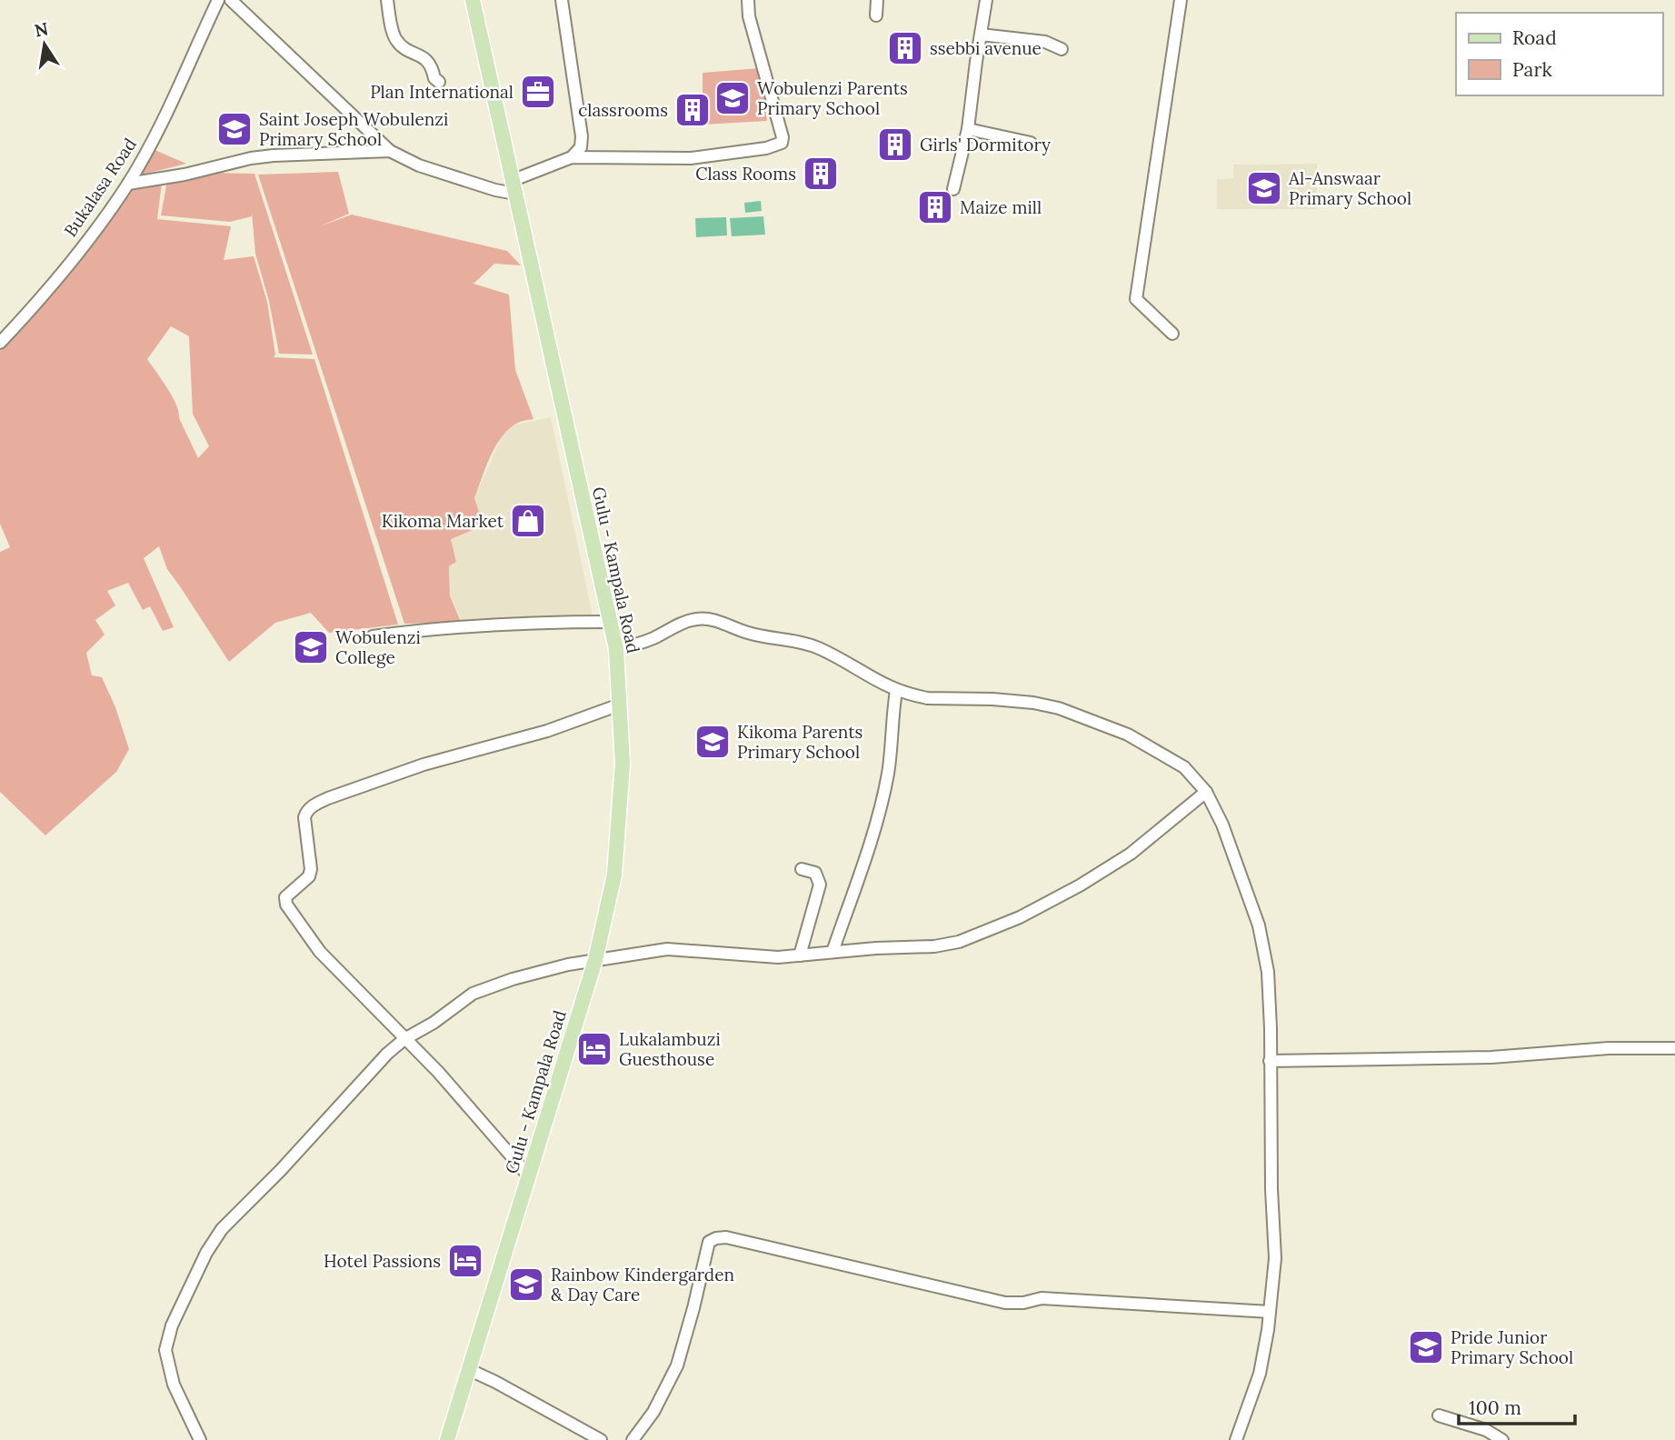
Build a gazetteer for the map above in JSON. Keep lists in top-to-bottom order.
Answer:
{
  "streets": {
    "main road": ["Gulu - Kampala Road"],
    "street": ["Bukalasa Road"]
  },
  "places": {
    "building": [
      "ssebbi avenue",
      "classrooms",
      "Girls' Dormitory",
      "Class Rooms",
      "Maize mill"
    ],
    "office": ["Plan International"],
    "school or university": [
      "Wobulenzi Parents Primary School",
      "Saint Joseph Wobulenzi Primary School",
      "Al-Answaar Primary School",
      "Wobulenzi College",
      "Kikoma Parents Primary School",
      "Rainbow Kindergarden & Day Care",
      "Pride Junior Primary School"
    ],
    "shop": ["Kikoma Market"],
    "hotel": ["Lukalambuzi Guesthouse", "Hotel Passions"]
  },
  "legend": ["Road", "Park"],
  "scale_bar": "100 m",
  "north": "top"
}
